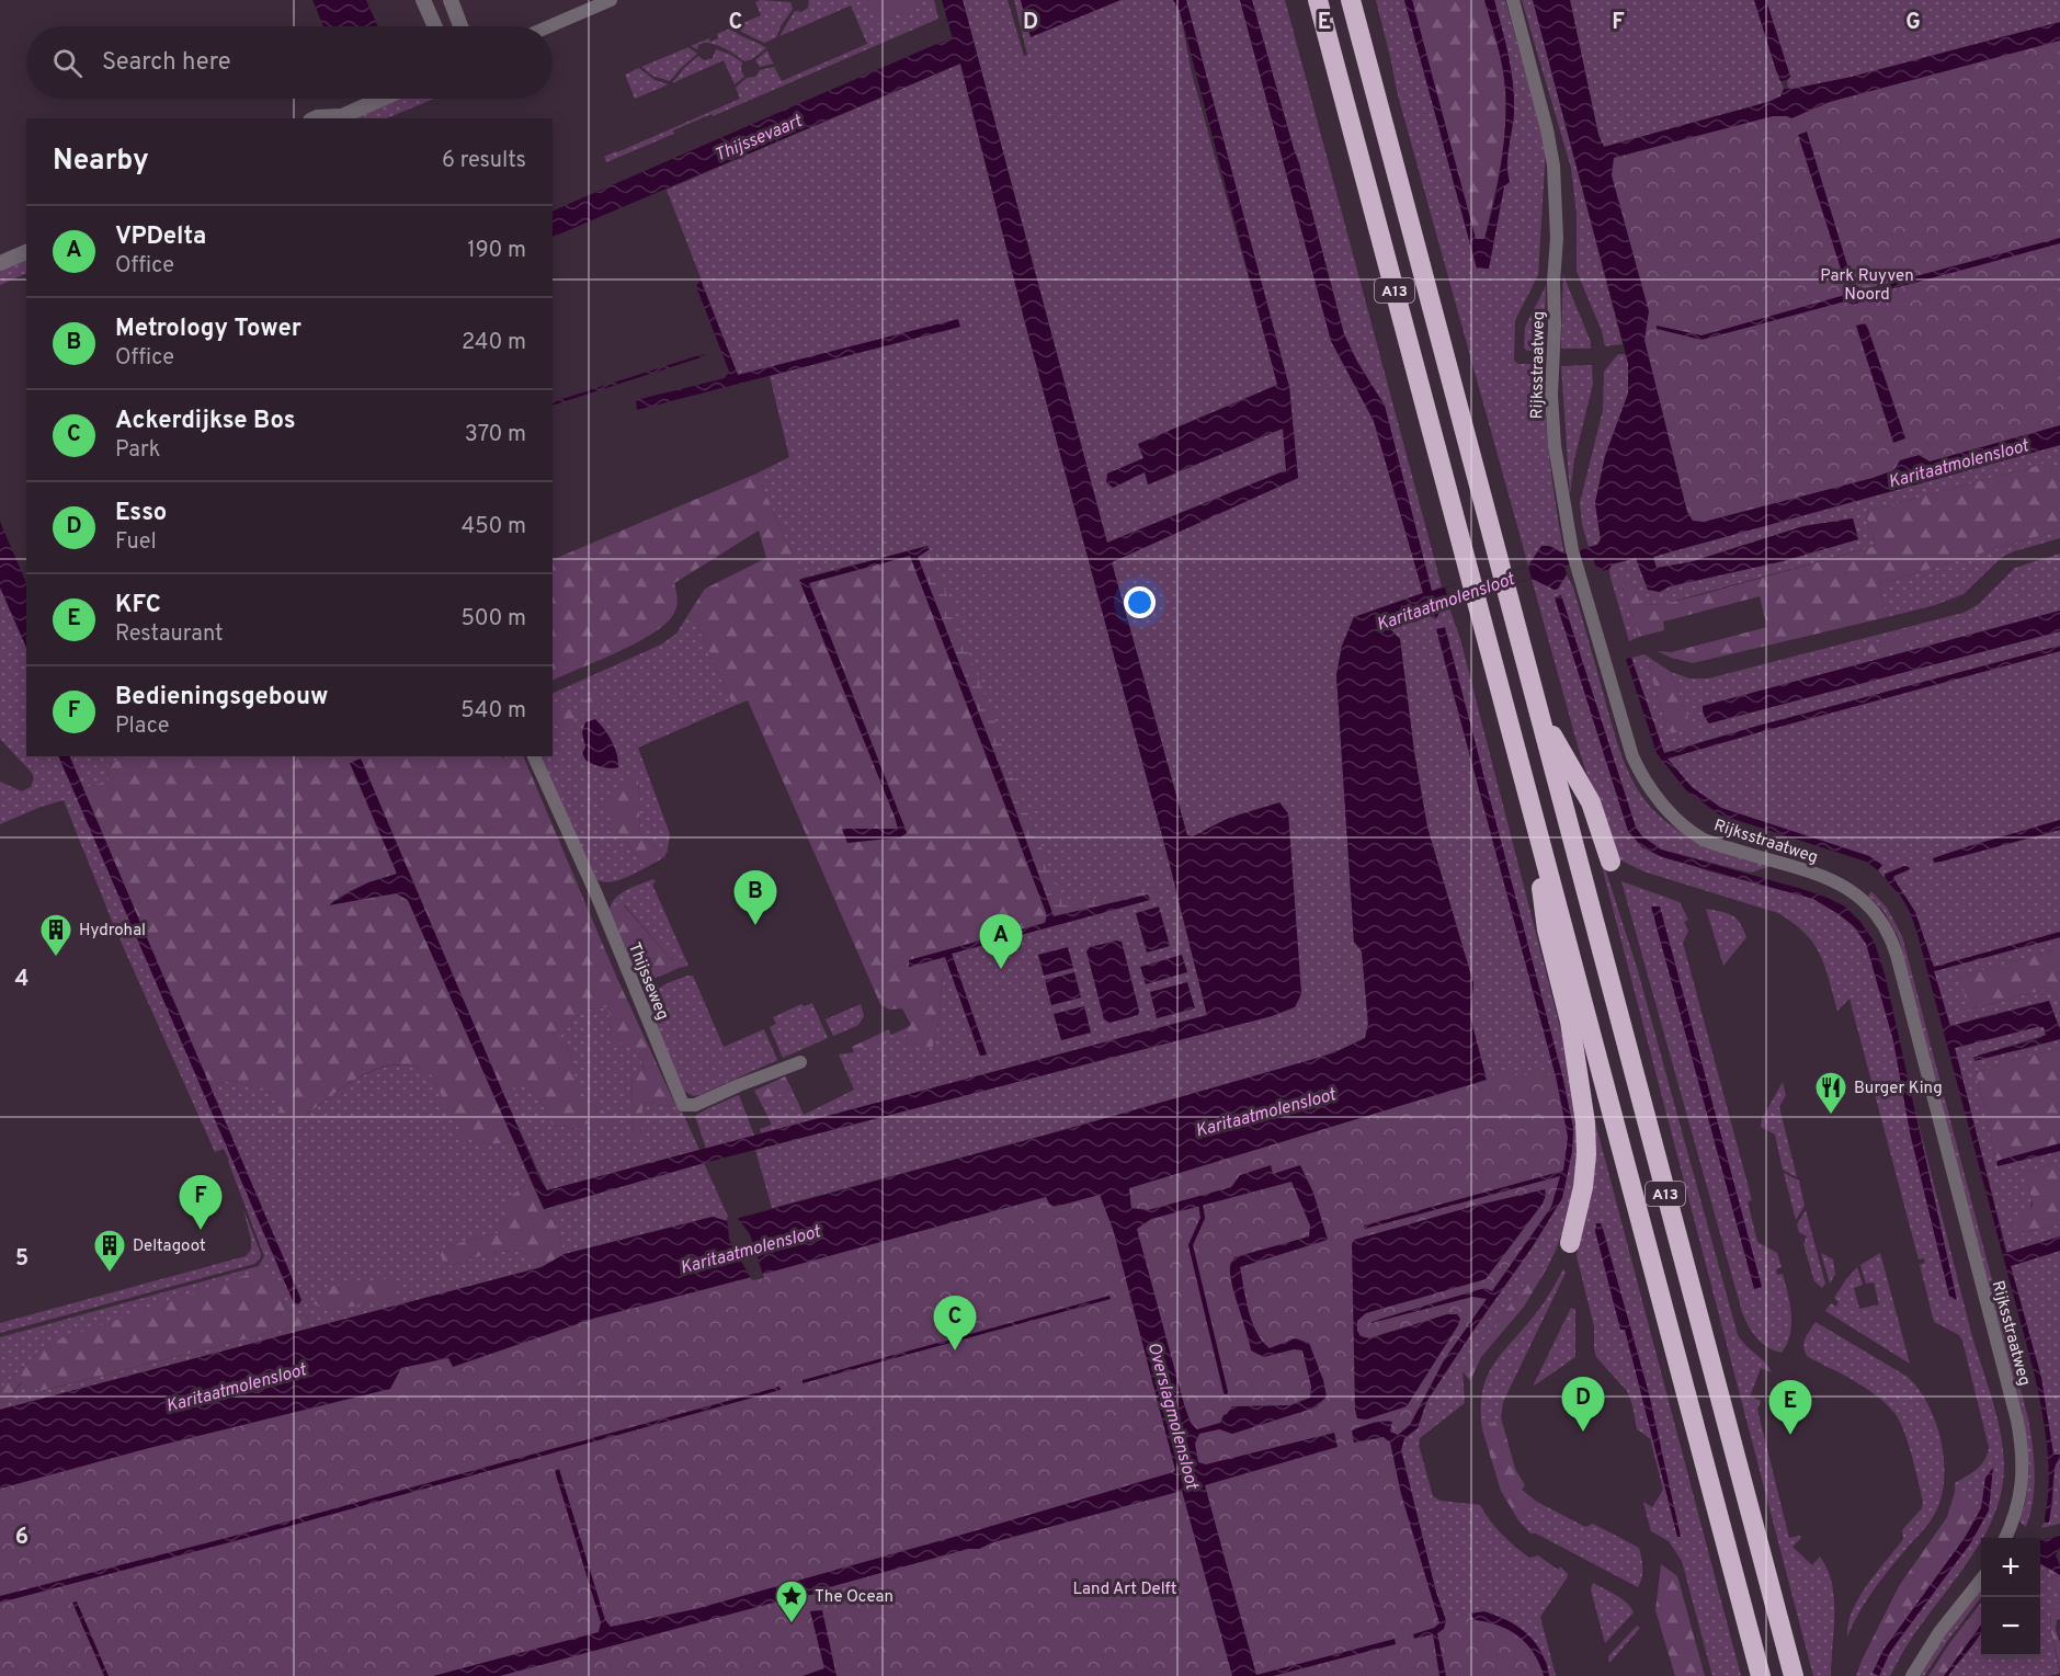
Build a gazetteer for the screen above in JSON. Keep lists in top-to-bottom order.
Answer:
{
  "streets": {
    "highway": ["A13"],
    "street": ["Rijksstraatweg", "Thijsseweg"]
  },
  "water": ["Thijssevaart", "Karitaatmolensloot", "Overslagmolensloot"],
  "parks": ["Park Ruyven Noord", "Land Art Delft"],
  "places": {
    "building": ["Hydrohal", "Deltagoot"],
    "restaurant": ["Burger King"],
    "place": ["The Ocean"]
  },
  "page": {
    "search": "Search here",
    "heading": ["Nearby", "6 results"],
    "list": [
      {
        "mark": "A",
        "name": "VPDelta",
        "note": "Office",
        "value": "190 m"
      },
      {
        "mark": "B",
        "name": "Metrology Tower",
        "note": "Office",
        "value": "240 m"
      },
      {
        "mark": "C",
        "name": "Ackerdijkse Bos",
        "note": "Park",
        "value": "370 m"
      },
      {
        "mark": "D",
        "name": "Esso",
        "note": "Fuel",
        "value": "450 m"
      },
      {
        "mark": "E",
        "name": "KFC",
        "note": "Restaurant",
        "value": "500 m"
      },
      {
        "mark": "F",
        "name": "Bedieningsgebouw",
        "note": "Place",
        "value": "540 m"
      }
    ],
    "pins": [
      "B",
      "A",
      "F",
      "C",
      "D",
      "E"
    ],
    "map_buttons": ["+", "−"]
  },
  "grid": {
    "columns": [
      "C",
      "D",
      "E",
      "F",
      "G"
    ],
    "rows": ["4", "5", "6"]
  }
}
